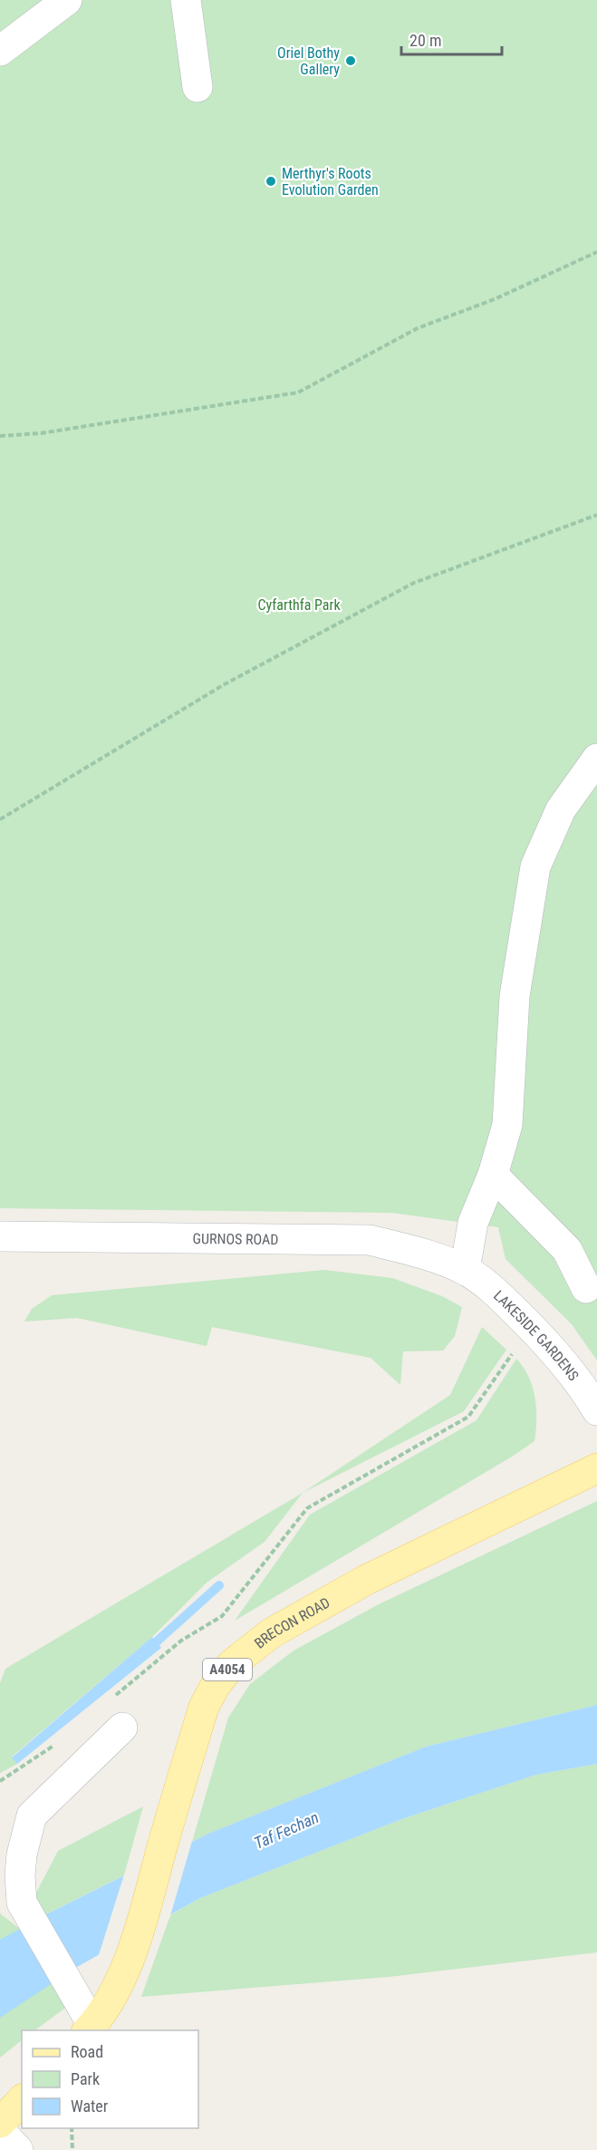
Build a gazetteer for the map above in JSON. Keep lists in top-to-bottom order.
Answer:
{
  "streets": {
    "main road": ["BRECON ROAD", "A4054"],
    "street": ["GURNOS ROAD", "LAKESIDE GARDENS"]
  },
  "crossings": [
    ["GURNOS ROAD", "LAKESIDE GARDENS"]
  ],
  "water": ["Taf Fechan"],
  "parks": ["Cyfarthfa Park"],
  "places": ["Oriel Bothy Gallery", "Merthyr's Roots Evolution Garden"],
  "legend": ["Road", "Park", "Water"],
  "scale_bar": "20 m"
}
